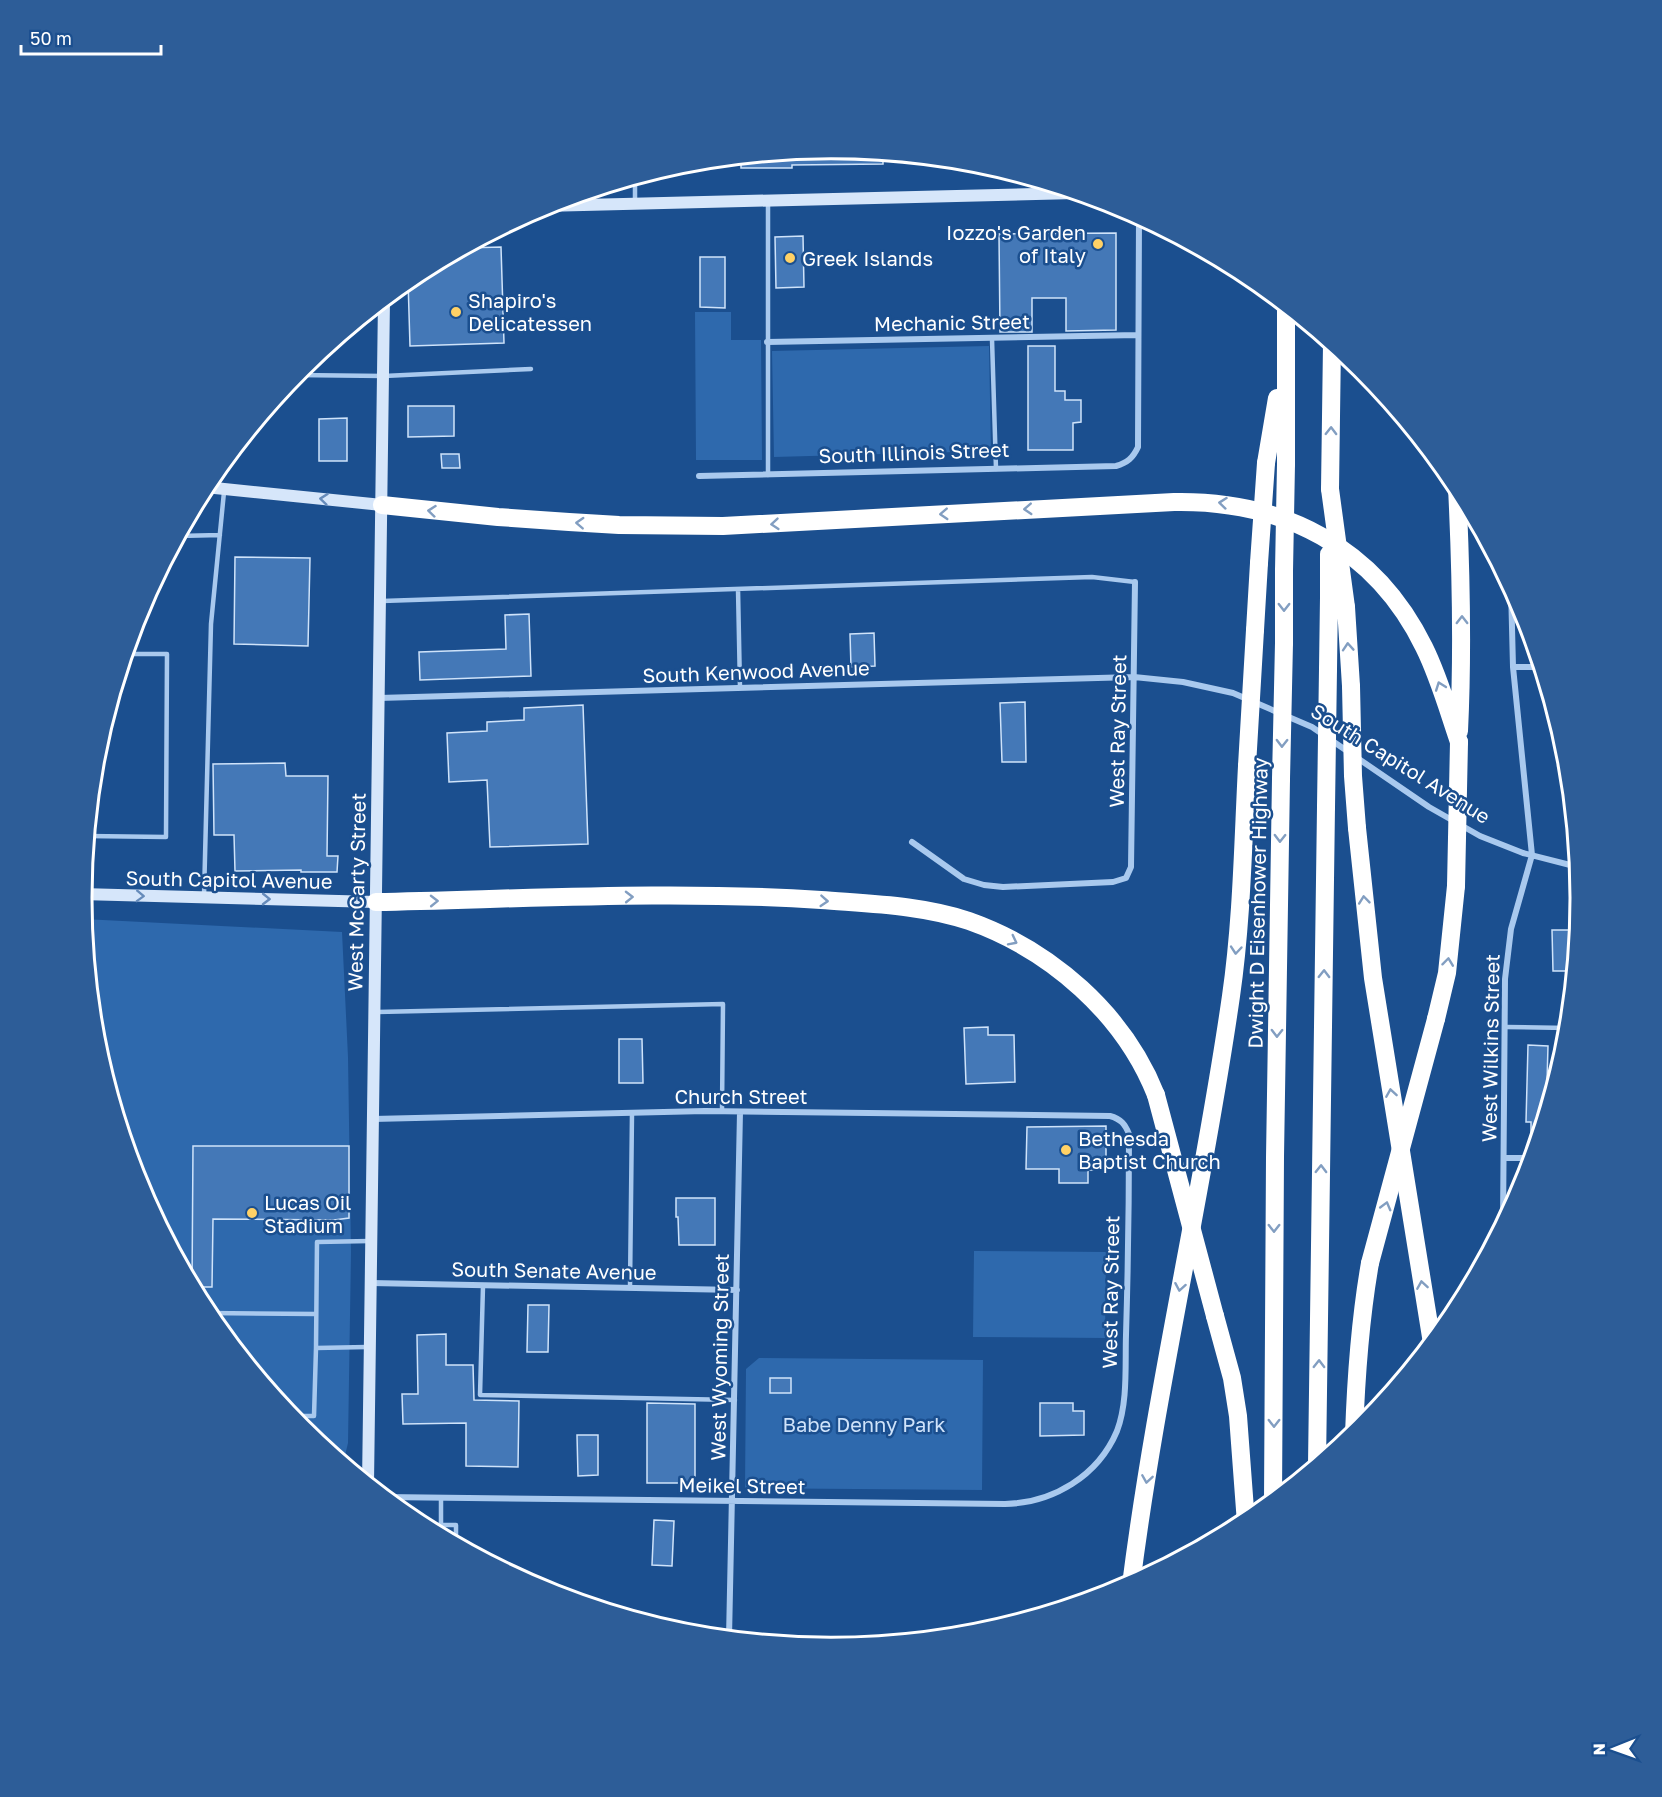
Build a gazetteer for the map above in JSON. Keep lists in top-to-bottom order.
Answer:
{
  "streets": {
    "highway": ["Dwight D Eisenhower Highway"],
    "main road": ["South Capitol Avenue", "West McCarty Street"],
    "street": [
      "Mechanic Street",
      "South Illinois Street",
      "South Kenwood Avenue",
      "West Ray Street",
      "West Wilkins Street",
      "Church Street",
      "South Senate Avenue",
      "West Wyoming Street",
      "Meikel Street"
    ]
  },
  "crossings": [
    ["Mechanic Street", "South Illinois Street"],
    ["South Kenwood Avenue", "West Ray Street"],
    ["South Kenwood Avenue", "South Capitol Avenue"],
    ["South Kenwood Avenue", "West McCarty Street"],
    ["West Ray Street", "South Capitol Avenue"],
    ["West Ray Street", "Church Street"],
    ["West Ray Street", "Meikel Street"],
    ["South Capitol Avenue", "West McCarty Street"],
    ["South Capitol Avenue", "West Wilkins Street"],
    ["West McCarty Street", "Church Street"],
    ["West McCarty Street", "South Senate Avenue"],
    ["Church Street", "West Wyoming Street"],
    ["South Senate Avenue", "West Wyoming Street"],
    ["West Wyoming Street", "Meikel Street"]
  ],
  "one_way": ["South Capitol Avenue"],
  "parks": ["Babe Denny Park"],
  "places": [
    "Iozzo's Garden of Italy",
    "Greek Islands",
    "Shapiro's Delicatessen",
    "Bethesda Baptist Church",
    "Lucas Oil Stadium"
  ],
  "scale_bar": "50 m",
  "north": "left"
}
